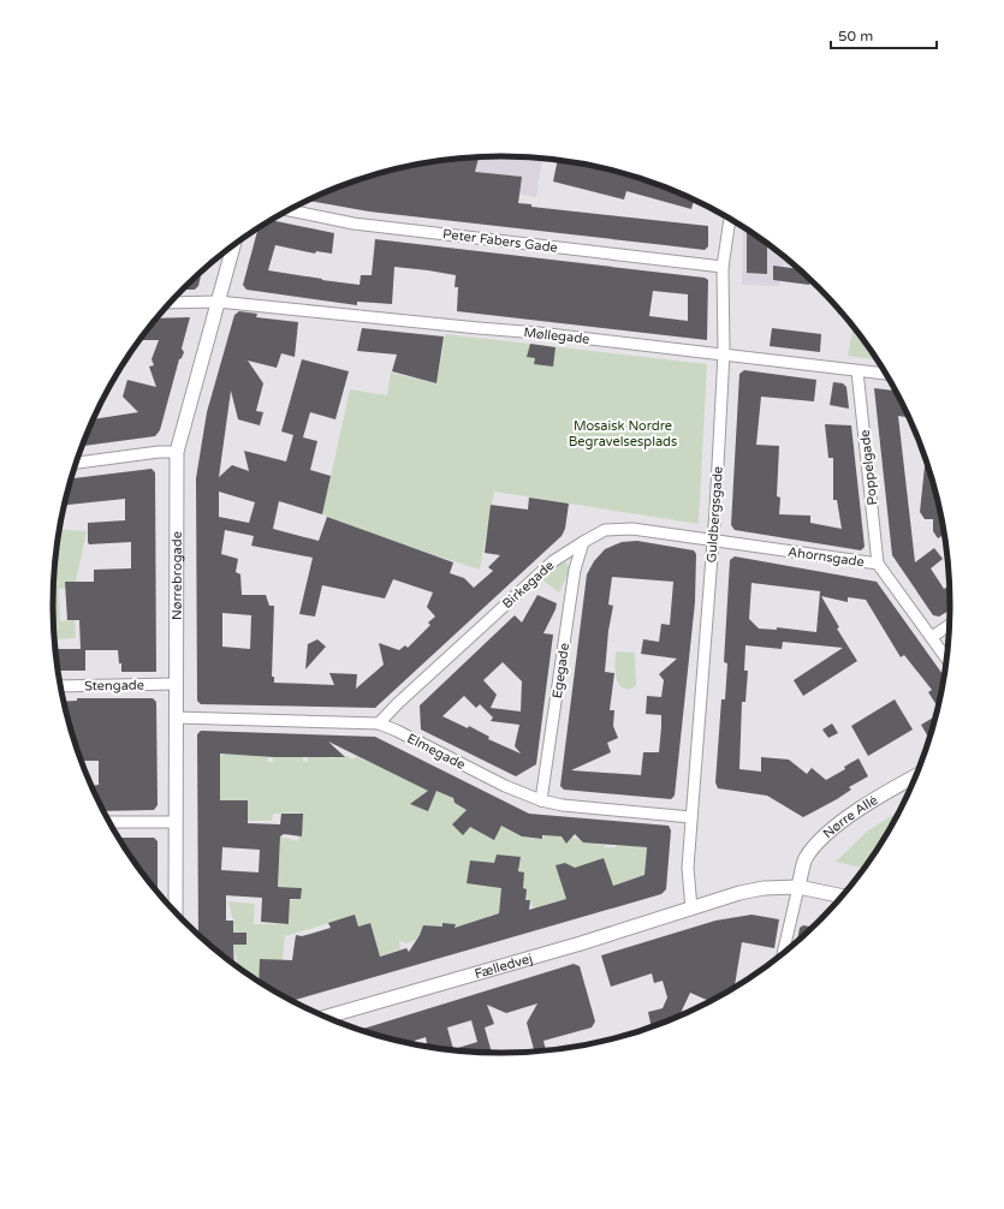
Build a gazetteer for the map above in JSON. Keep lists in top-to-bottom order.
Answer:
{
  "streets": {
    "street": [
      "Peter Fabers Gade",
      "Møllegade",
      "Poppelgade",
      "Guldbergsgade",
      "Ahornsgade",
      "Nørrebrogade",
      "Birkegade",
      "Egegade",
      "Stengade",
      "Elmegade",
      "Nørre Allé",
      "Fælledvej"
    ]
  },
  "crossings": [
    ["Peter Fabers Gade", "Guldbergsgade"],
    ["Møllegade", "Poppelgade"],
    ["Møllegade", "Guldbergsgade"],
    ["Møllegade", "Nørrebrogade"],
    ["Poppelgade", "Ahornsgade"],
    ["Guldbergsgade", "Ahornsgade"],
    ["Guldbergsgade", "Birkegade"],
    ["Guldbergsgade", "Elmegade"],
    ["Guldbergsgade", "Fælledvej"],
    ["Ahornsgade", "Birkegade"],
    ["Nørrebrogade", "Stengade"],
    ["Nørrebrogade", "Elmegade"],
    ["Birkegade", "Egegade"],
    ["Birkegade", "Elmegade"],
    ["Egegade", "Elmegade"],
    ["Nørre Allé", "Fælledvej"]
  ],
  "parks": ["Mosaisk Nordre Begravelsesplads"],
  "scale_bar": "50 m"
}
